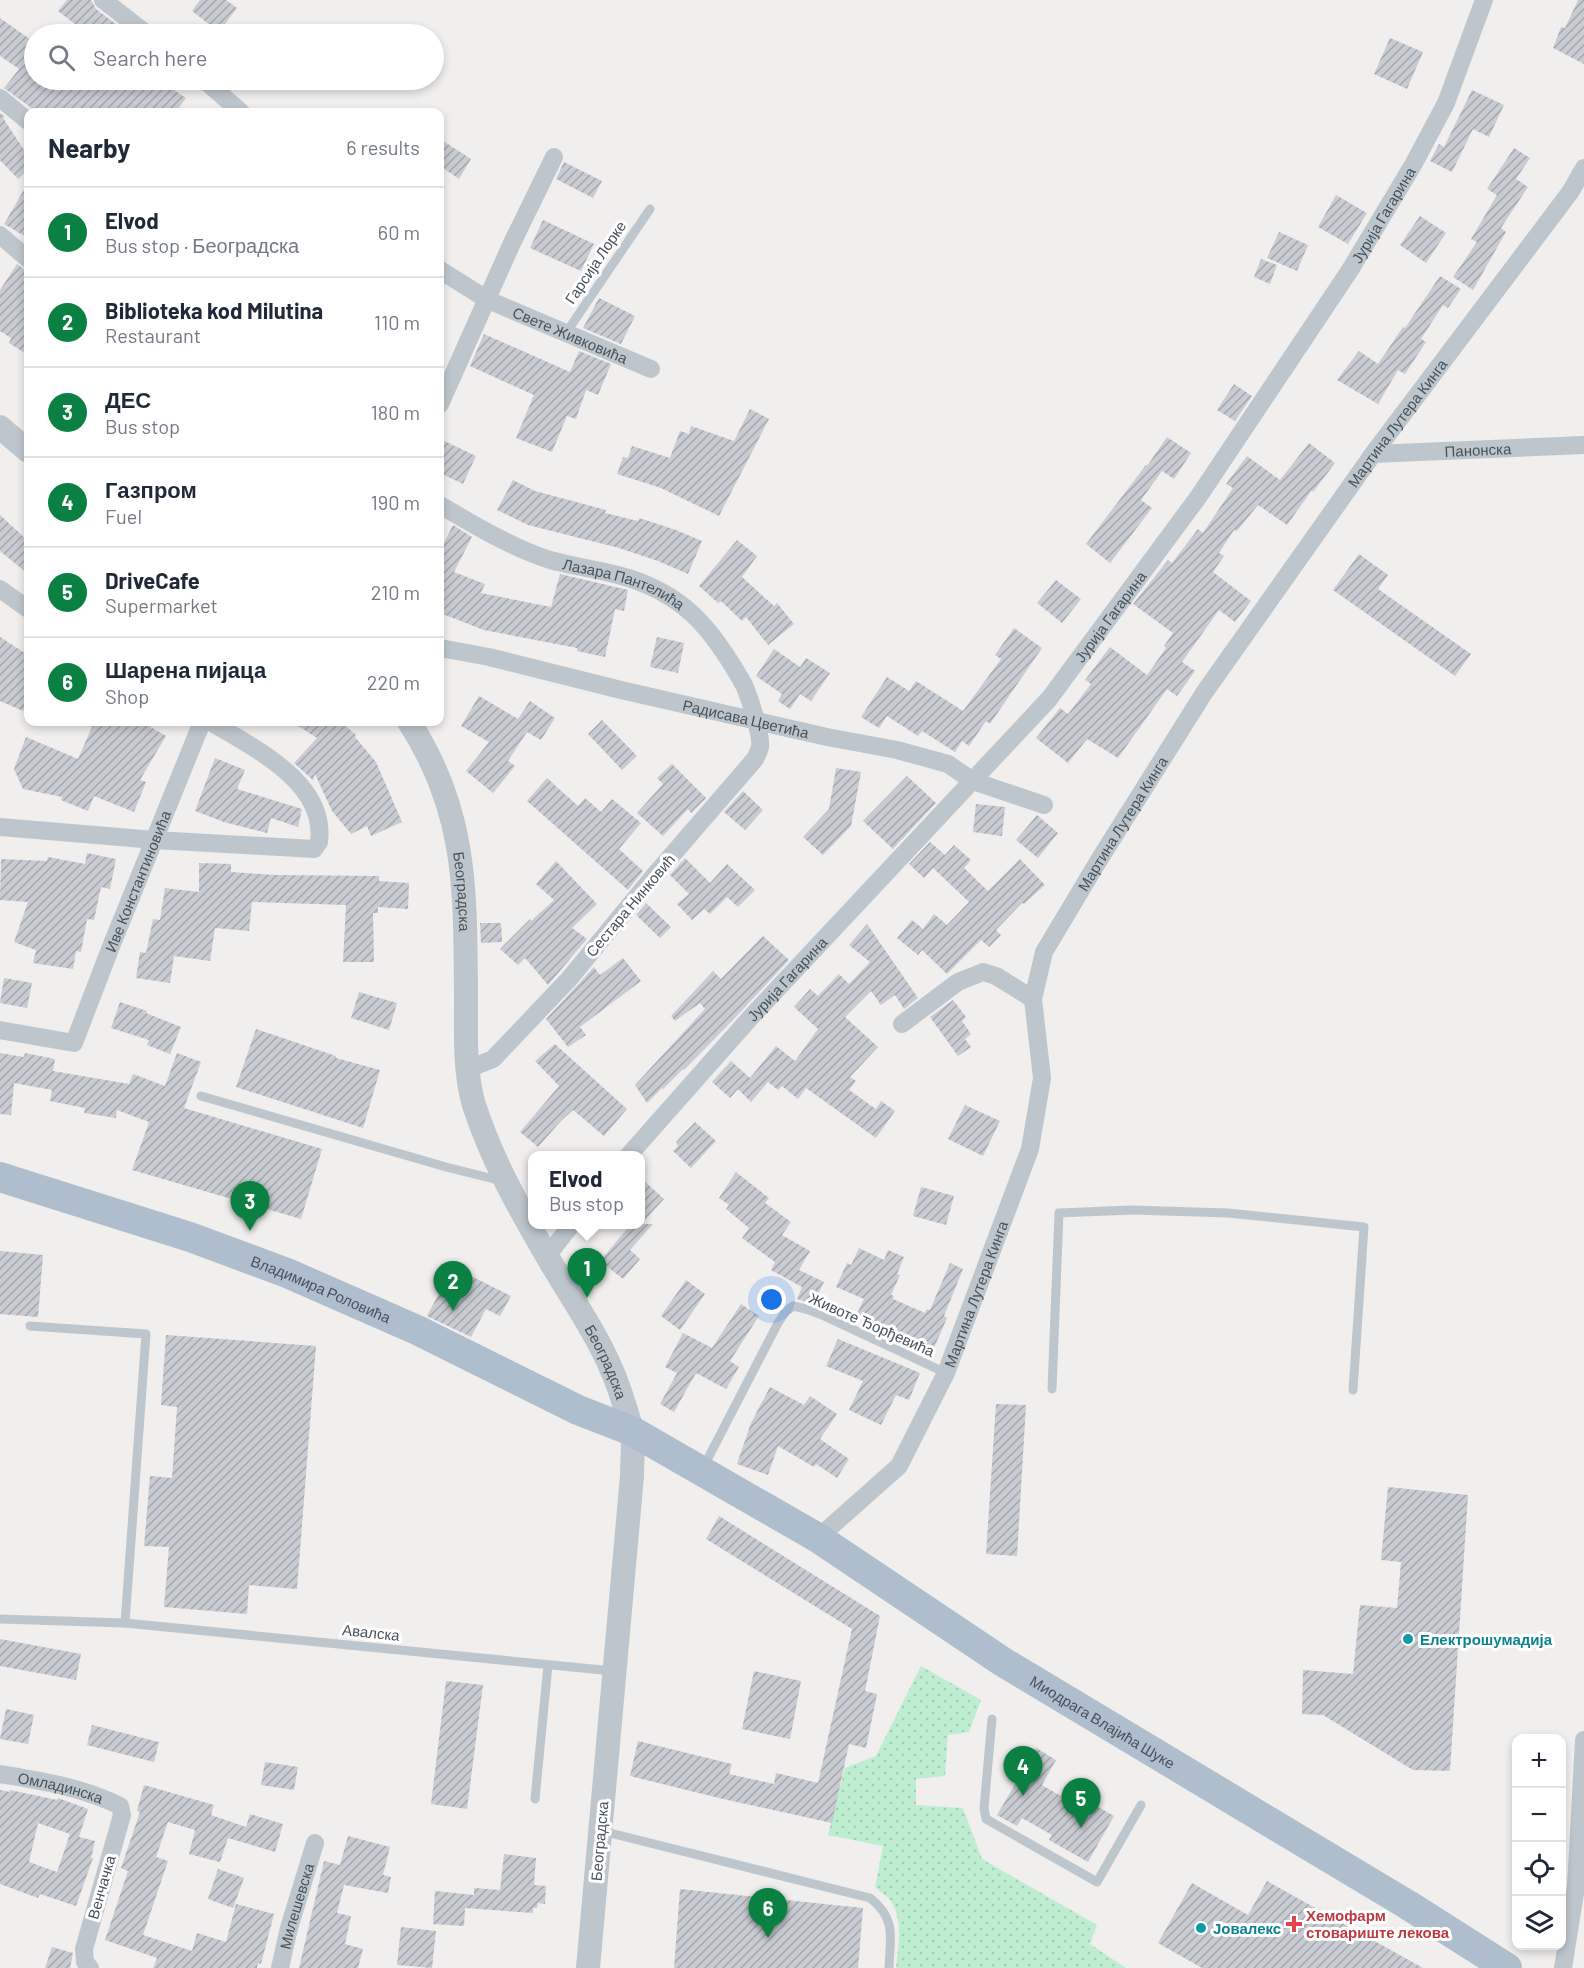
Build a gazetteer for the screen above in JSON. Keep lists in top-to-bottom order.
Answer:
{
  "streets": {
    "main road": ["Владимира Роловића", "Миодрага Влајића Шуке"],
    "street": [
      "Јурија Гагарина",
      "Свете Живковића",
      "Мартина Лутера Кинга",
      "Панонска",
      "Лазара Пантелића",
      "Радисава Цветића",
      "Иве Константиновића",
      "Београдска",
      "Сестара Нинковић",
      "Омладинска",
      "Венчачка",
      "Милешевска"
    ],
    "lane": ["Гарсија Лорке", "Животе Ђорђевића", "Авалска"]
  },
  "crossings": [
    ["Јурија Гагарина", "Радисава Цветића"],
    ["Гарсија Лорке", "Свете Живковића"],
    ["Мартина Лутера Кинга", "Панонска"],
    ["Мартина Лутера Кинга", "Животе Ђорђевића"],
    ["Мартина Лутера Кинга", "Миодрага Влајића Шуке"],
    ["Лазара Пантелића", "Радисава Цветића"],
    ["Лазара Пантелића", "Сестара Нинковић"],
    ["Радисава Цветића", "Сестара Нинковић"],
    ["Београдска", "Сестара Нинковић"],
    ["Београдска", "Владимира Роловића"],
    ["Београдска", "Авалска"],
    ["Београдска", "Миодрага Влајића Шуке"],
    ["Владимира Роловића", "Миодрага Влајића Шуке"],
    ["Животе Ђорђевића", "Миодрага Влајића Шуке"],
    ["Омладинска", "Венчачка"]
  ],
  "places": {
    "other": ["Електрошумадија", "Јовалекс"],
    "health": ["Хемофарм стовариште лекова"]
  },
  "page": {
    "search": "Search here",
    "heading": ["Nearby", "6 results"],
    "list": [
      {
        "mark": "1",
        "name": "Elvod",
        "note": "Bus stop · Београдска",
        "value": "60 m"
      },
      {
        "mark": "2",
        "name": "Biblioteka kod Milutina",
        "note": "Restaurant",
        "value": "110 m"
      },
      {
        "mark": "3",
        "name": "ДЕС",
        "note": "Bus stop",
        "value": "180 m"
      },
      {
        "mark": "4",
        "name": "Газпром",
        "note": "Fuel",
        "value": "190 m"
      },
      {
        "mark": "5",
        "name": "DriveCafe",
        "note": "Supermarket",
        "value": "210 m"
      },
      {
        "mark": "6",
        "name": "Шарена пијаца",
        "note": "Shop",
        "value": "220 m"
      }
    ],
    "popup": ["Elvod", "Bus stop"],
    "pins": [
      "3",
      "1",
      "2",
      "4",
      "5",
      "6"
    ],
    "map_buttons": ["+", "−"]
  }
}
